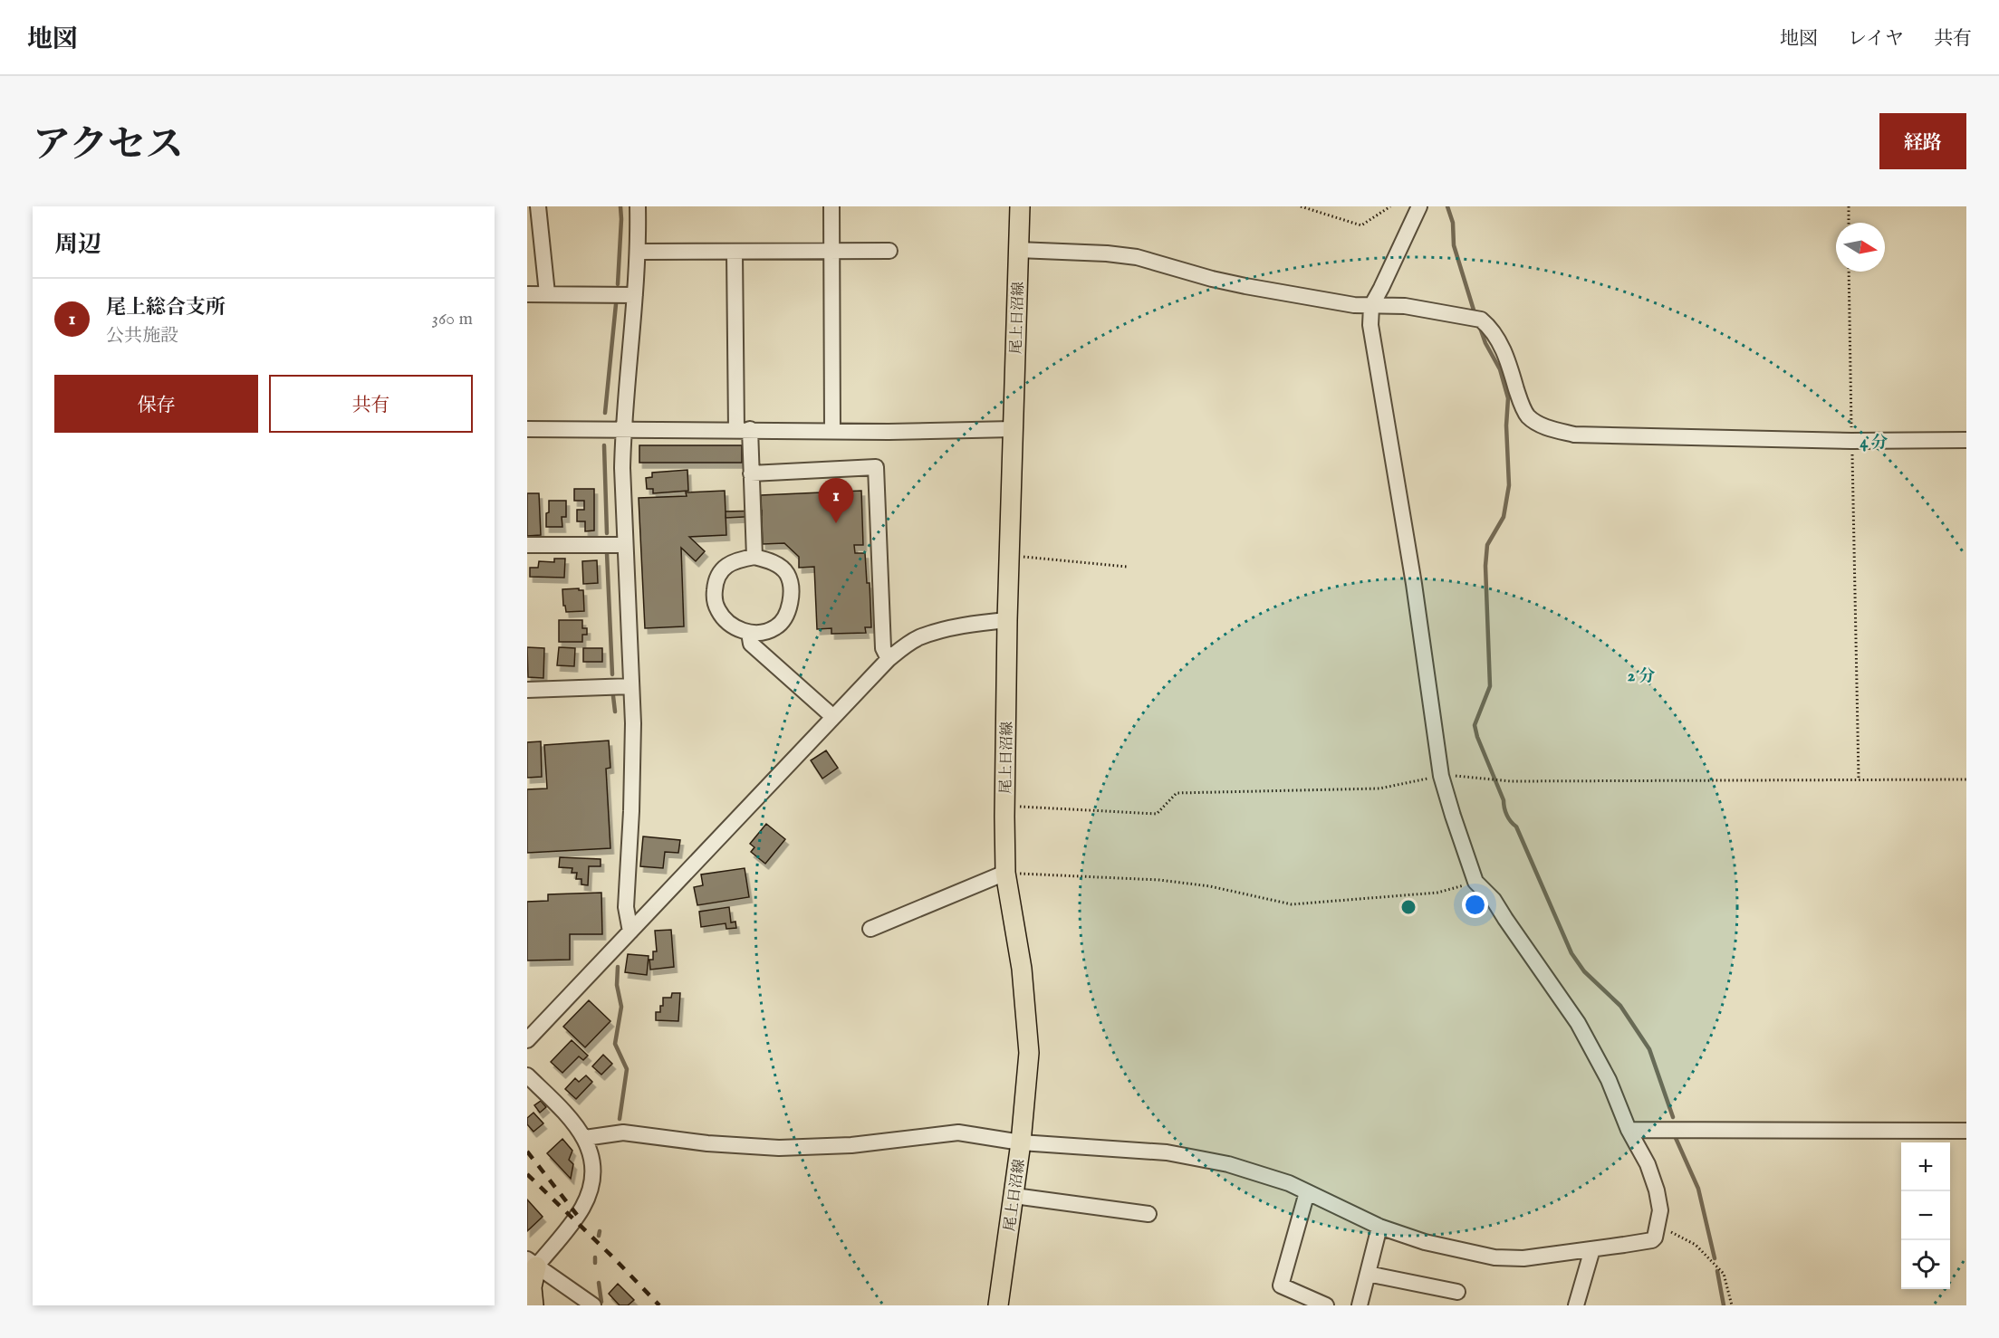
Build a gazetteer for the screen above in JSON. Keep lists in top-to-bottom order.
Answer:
{
  "streets": {
    "main road": ["尾上日沼線"]
  },
  "north": "right",
  "page": {
    "header": "地図",
    "nav": ["地図", "レイヤ", "共有"],
    "title": "アクセス",
    "buttons": [
      "経路",
      ["保存", "共有"]
    ],
    "heading": "周辺",
    "list": [
      {
        "mark": "1",
        "name": "尾上総合支所",
        "note": "公共施設",
        "value": "360 m"
      }
    ],
    "pins": "1",
    "map_buttons": ["+", "−"]
  },
  "rings": ["4 分", "2 分"]
}
